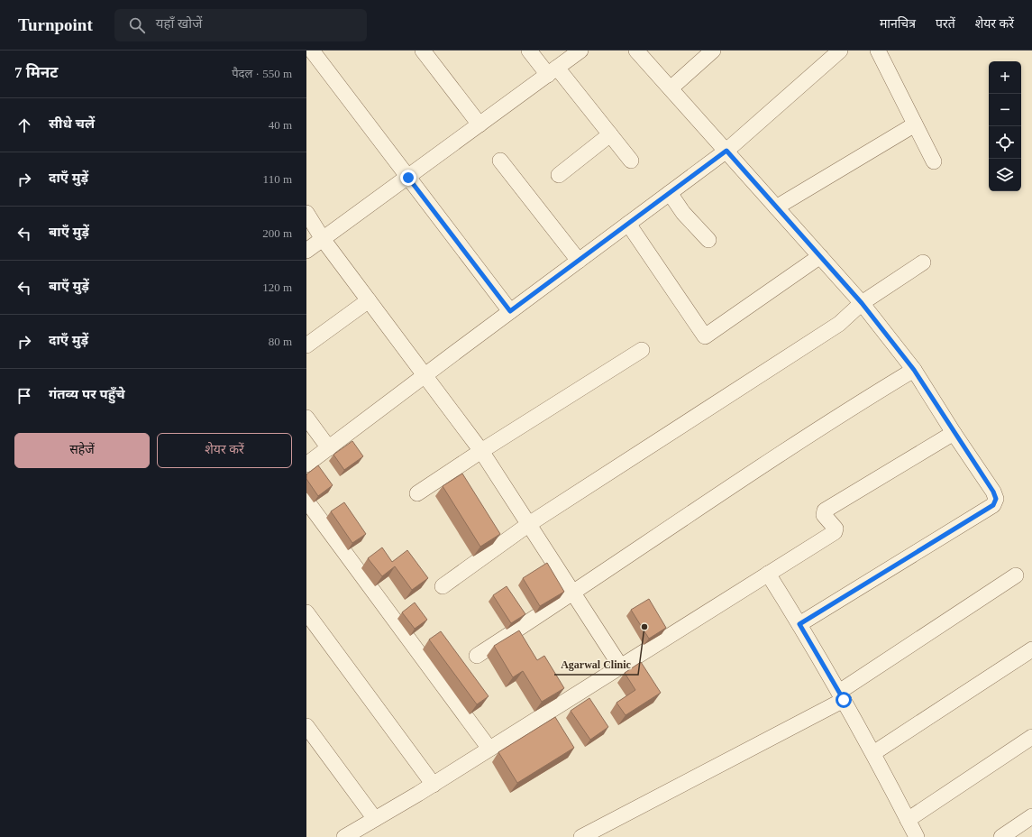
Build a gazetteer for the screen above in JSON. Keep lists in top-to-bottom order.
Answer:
{
  "places": ["Agarwal Clinic"],
  "page": {
    "header": "Turnpoint",
    "search": "यहाँ खोजें",
    "nav": ["मानचित्र", "परतें", "शेयर करें"],
    "heading": ["7 मिनट", "पैदल · 550 m"],
    "map_buttons": ["+", "−"],
    "list": [
      ["सीधे चलें", "40 m"],
      ["दाएँ मुड़ें", "110 m"],
      ["बाएँ मुड़ें", "200 m"],
      ["बाएँ मुड़ें", "120 m"],
      ["दाएँ मुड़ें", "80 m"],
      "गंतव्य पर पहुँचे"
    ],
    "buttons": ["सहेजें", "शेयर करें"]
  }
}
